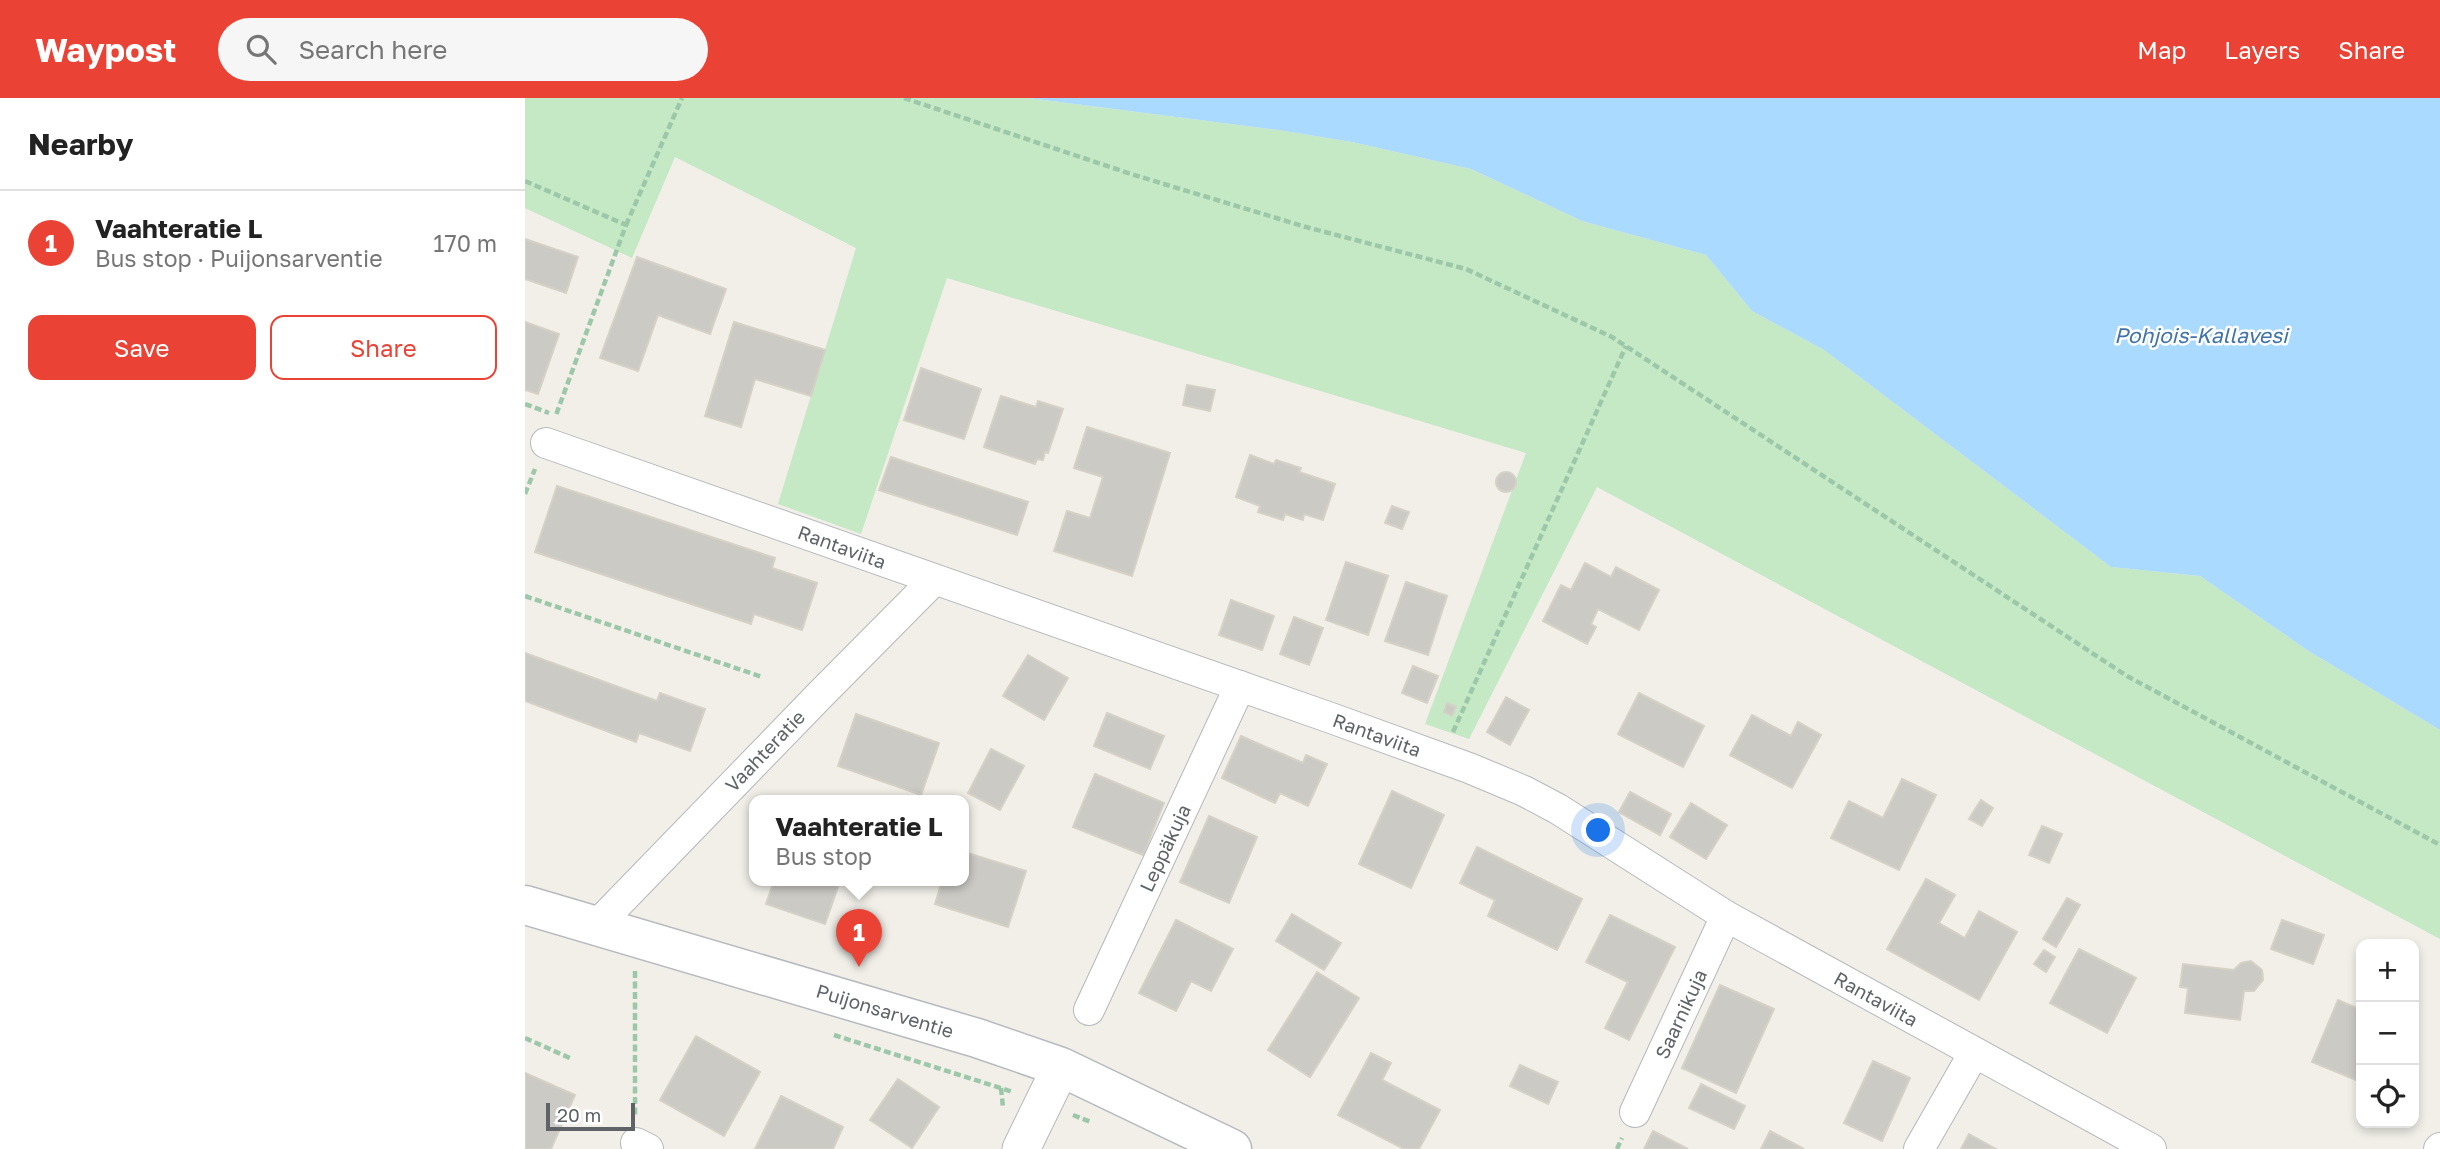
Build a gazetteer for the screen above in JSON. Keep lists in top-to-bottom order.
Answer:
{
  "streets": {
    "main road": ["Puijonsarventie"],
    "street": [
      "Rantaviita",
      "Vaahteratie",
      "Leppäkuja",
      "Saarnikuja"
    ]
  },
  "crossings": [
    ["Rantaviita", "Vaahteratie"],
    ["Rantaviita", "Leppäkuja"],
    ["Rantaviita", "Saarnikuja"],
    ["Vaahteratie", "Puijonsarventie"]
  ],
  "water": ["Pohjois-Kallavesi"],
  "scale_bar": "20 m",
  "page": {
    "header": "Waypost",
    "search": "Search here",
    "nav": ["Map", "Layers", "Share"],
    "heading": "Nearby",
    "list": [
      {
        "mark": "1",
        "name": "Vaahteratie L",
        "note": "Bus stop · Puijonsarventie",
        "value": "170 m"
      }
    ],
    "buttons": ["Save", "Share"],
    "popup": ["Vaahteratie L", "Bus stop"],
    "pins": "1",
    "map_buttons": ["+", "−"],
    "scale": "20 m"
  }
}
